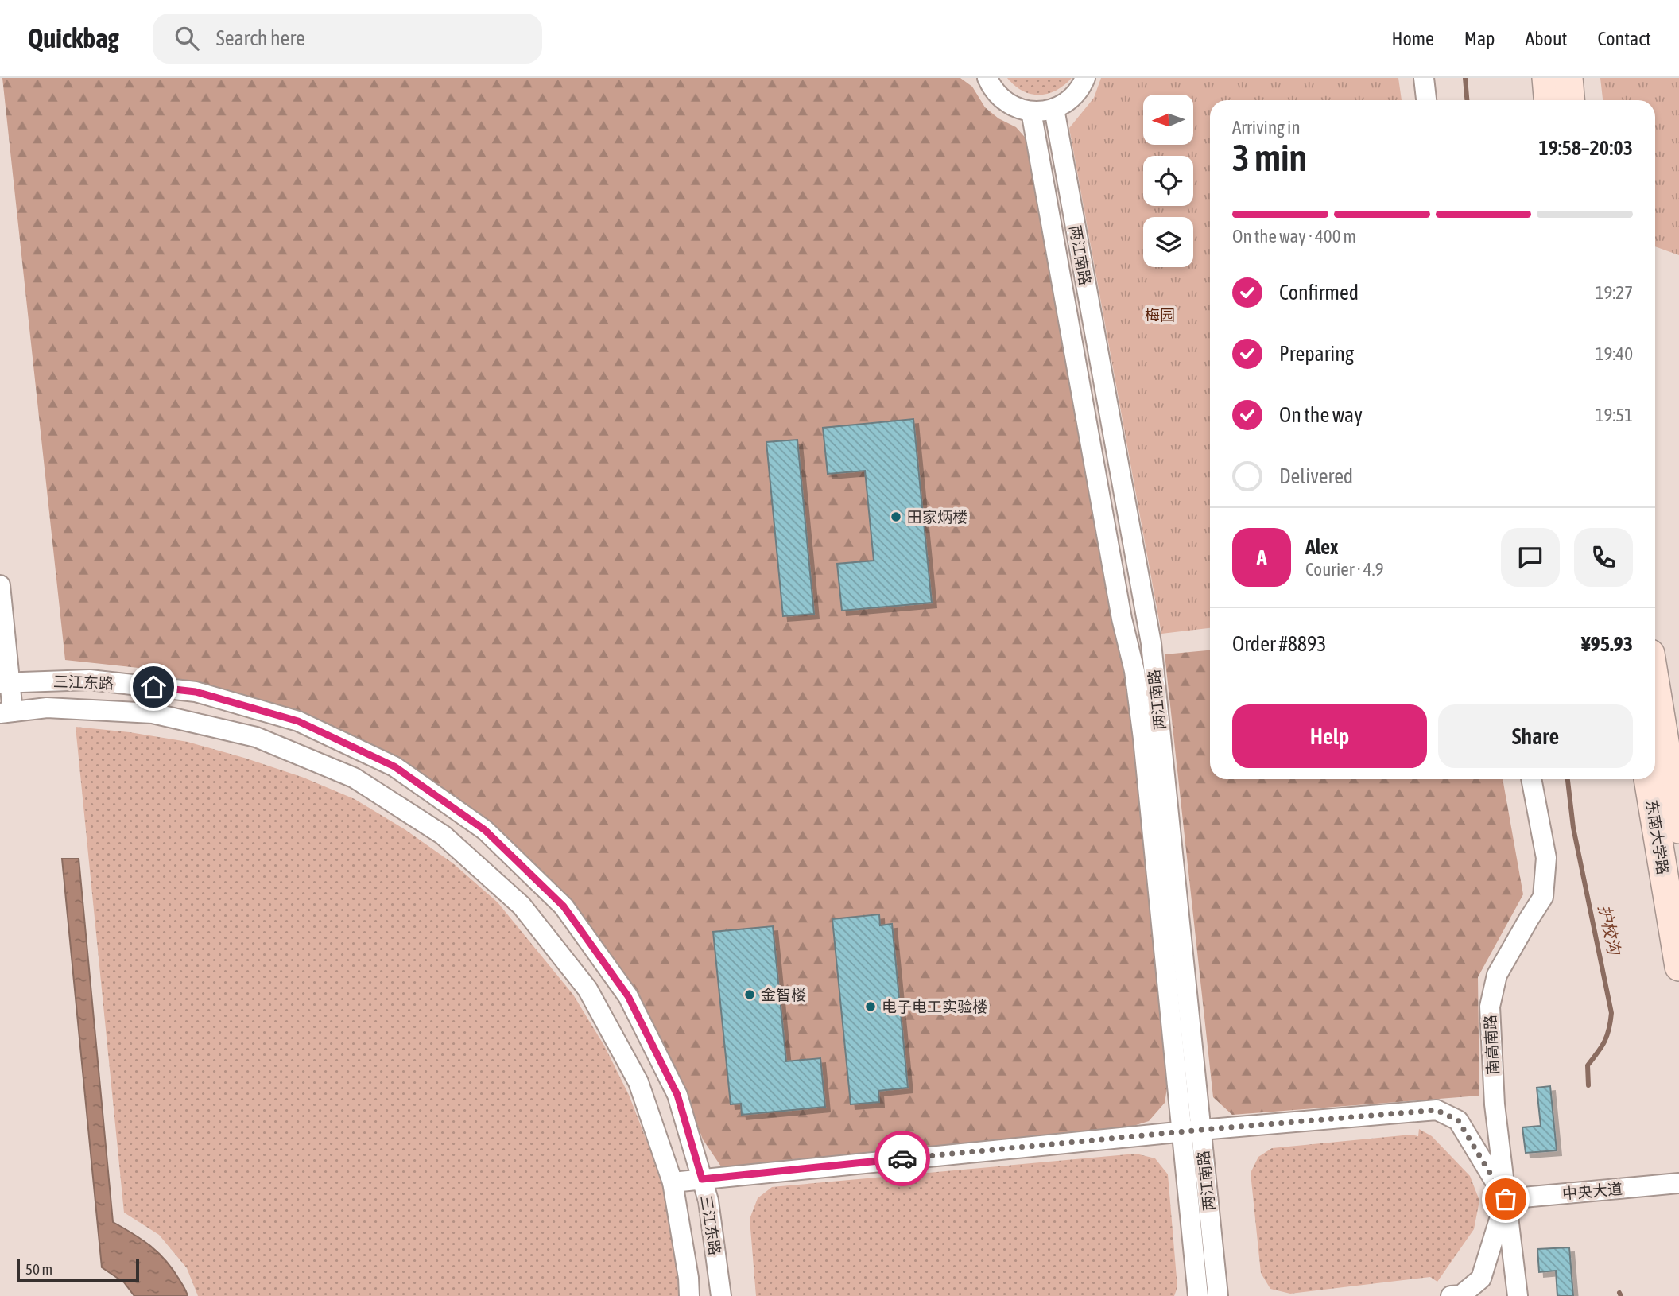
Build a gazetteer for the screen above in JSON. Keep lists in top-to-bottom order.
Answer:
{
  "streets": {
    "main road": ["东南大学路"],
    "street": [
      "两江南路",
      "三江东路",
      "南高南路",
      "中央大道"
    ]
  },
  "crossings": [
    ["南高南路", "中央大道"]
  ],
  "water": ["护校沟"],
  "parks": ["梅园"],
  "places": ["田家炳楼", "金智楼", "电子电工实验楼"],
  "scale_bar": "50 m",
  "north": "left",
  "page": {
    "header": "Quickbag",
    "search": "Search here",
    "nav": [
      "Home",
      "Map",
      "About",
      "Contact"
    ],
    "heading": ["3 min", "Arriving in", "19:58–20:03"],
    "panel": [
      "Alex",
      "Courier · 4.9",
      "Order #8893",
      "¥95.93"
    ],
    "bar": "On the way · 400 m",
    "list": [
      ["Confirmed", "19:27"],
      ["Preparing", "19:40"],
      ["On the way", "19:51"],
      "Delivered"
    ],
    "round": "A",
    "buttons": ["Help", "Share"],
    "scale": "50 m"
  }
}
